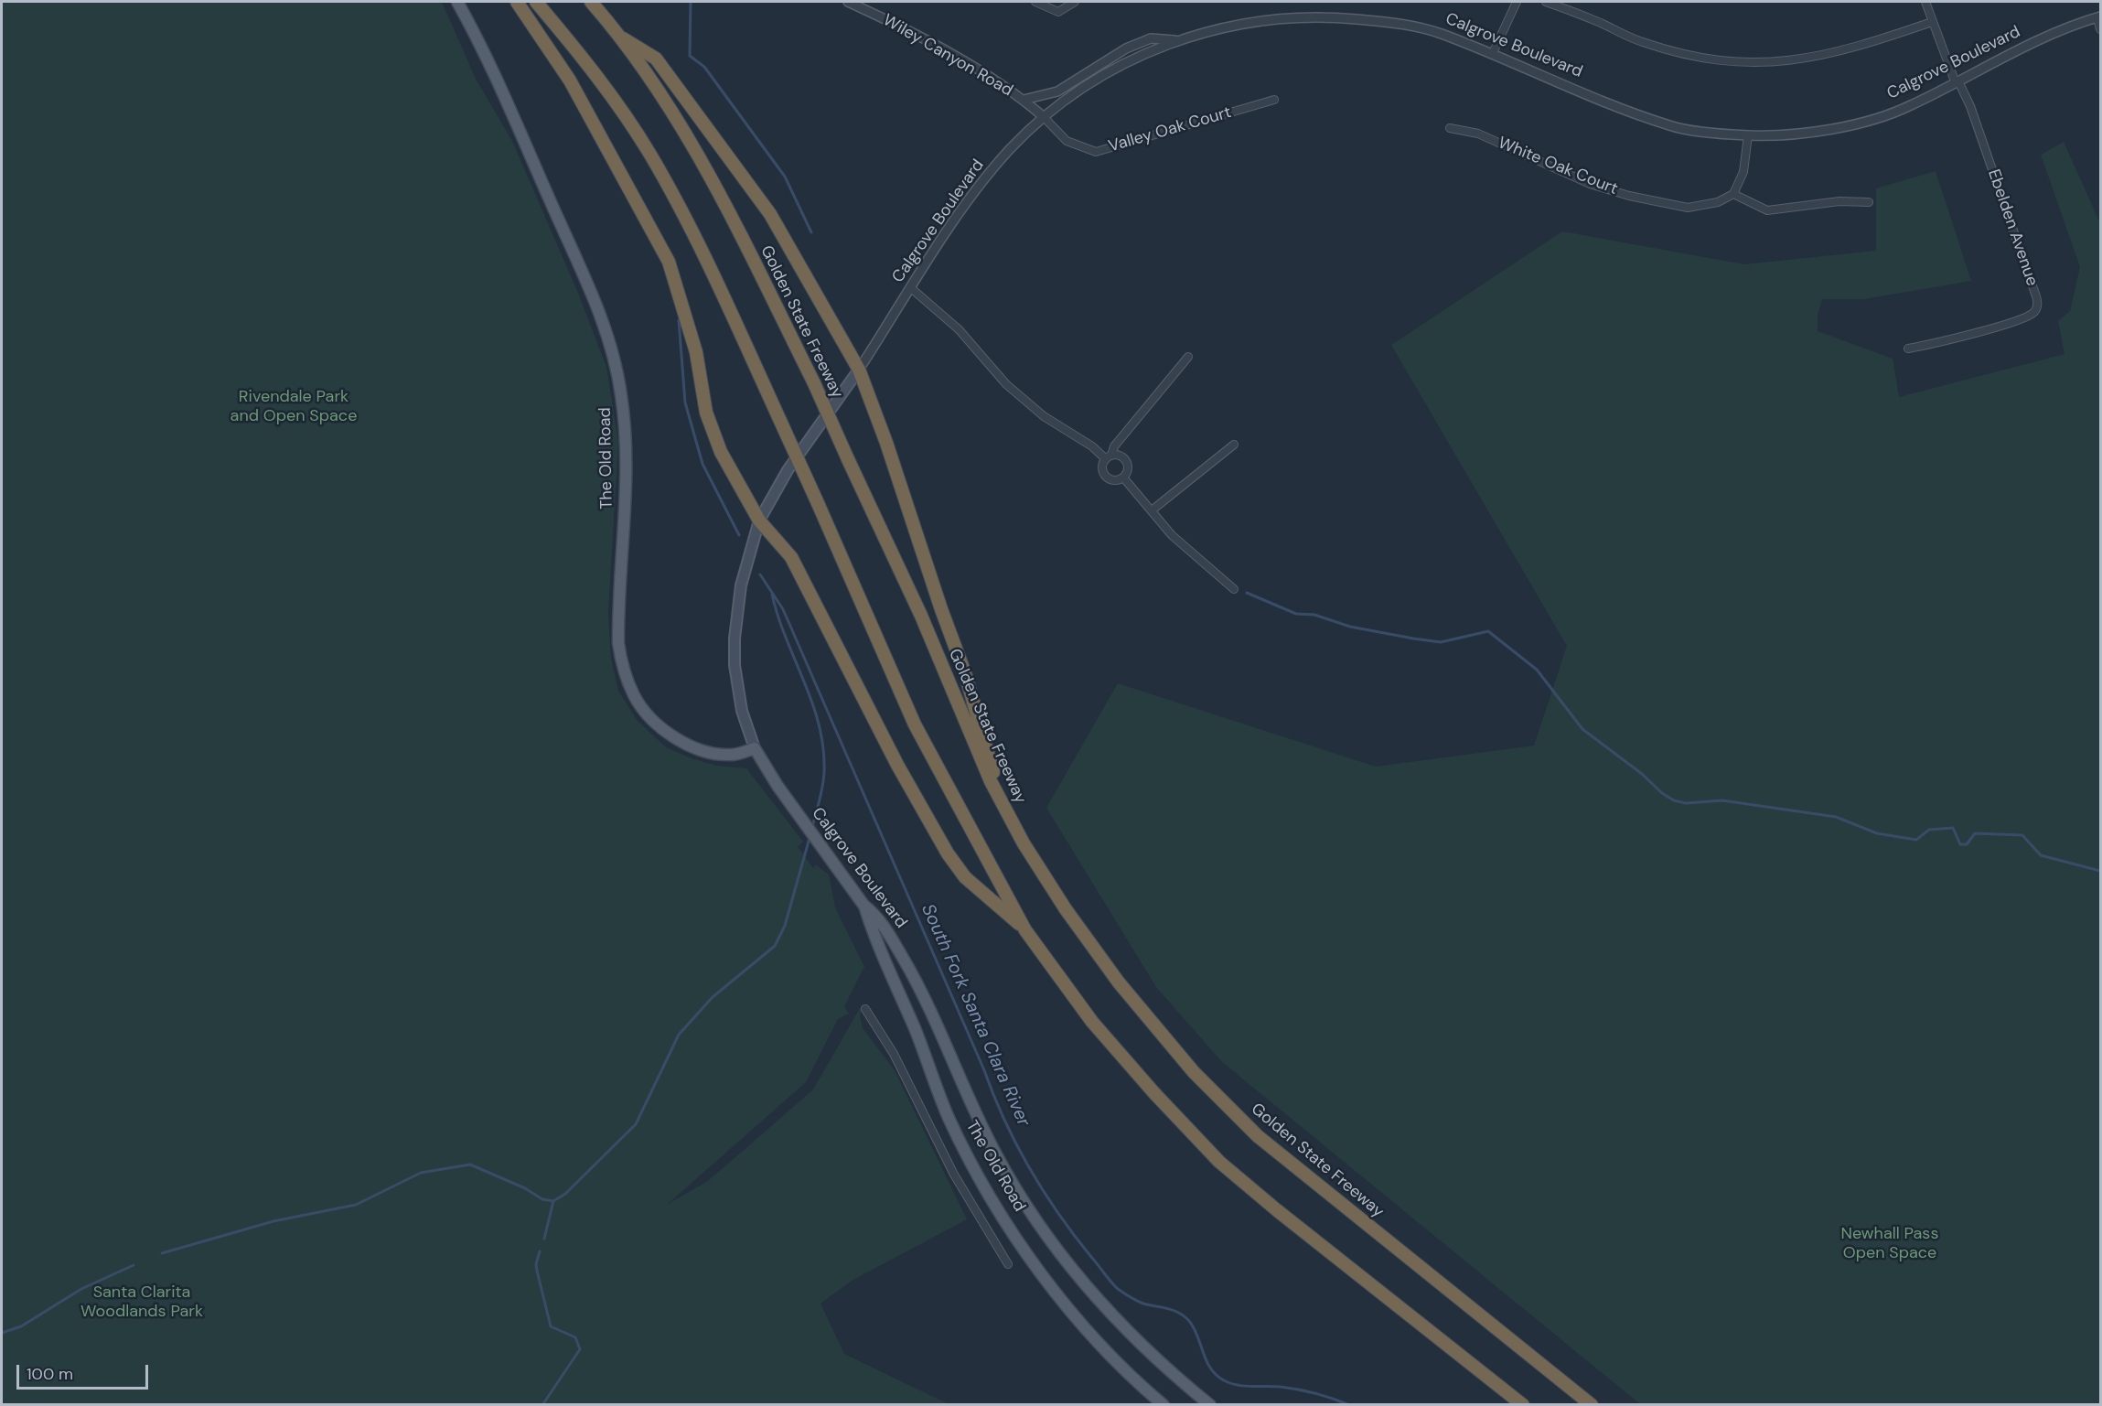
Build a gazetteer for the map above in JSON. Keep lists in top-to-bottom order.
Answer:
{
  "streets": {
    "highway": ["Golden State Freeway"],
    "main road": ["Calgrove Boulevard", "The Old Road"],
    "street": [
      "Wiley Canyon Road",
      "Valley Oak Court",
      "White Oak Court",
      "Ebelden Avenue"
    ]
  },
  "crossings": [
    ["Calgrove Boulevard", "Wiley Canyon Road"],
    ["Calgrove Boulevard", "Valley Oak Court"],
    ["Calgrove Boulevard", "Ebelden Avenue"],
    ["Calgrove Boulevard", "The Old Road"],
    ["Wiley Canyon Road", "Valley Oak Court"]
  ],
  "water": ["South Fork Santa Clara River"],
  "parks": ["Rivendale Park and Open Space", "Newhall Pass Open Space", "Santa Clarita Woodlands Park"],
  "scale_bar": "100 m"
}
